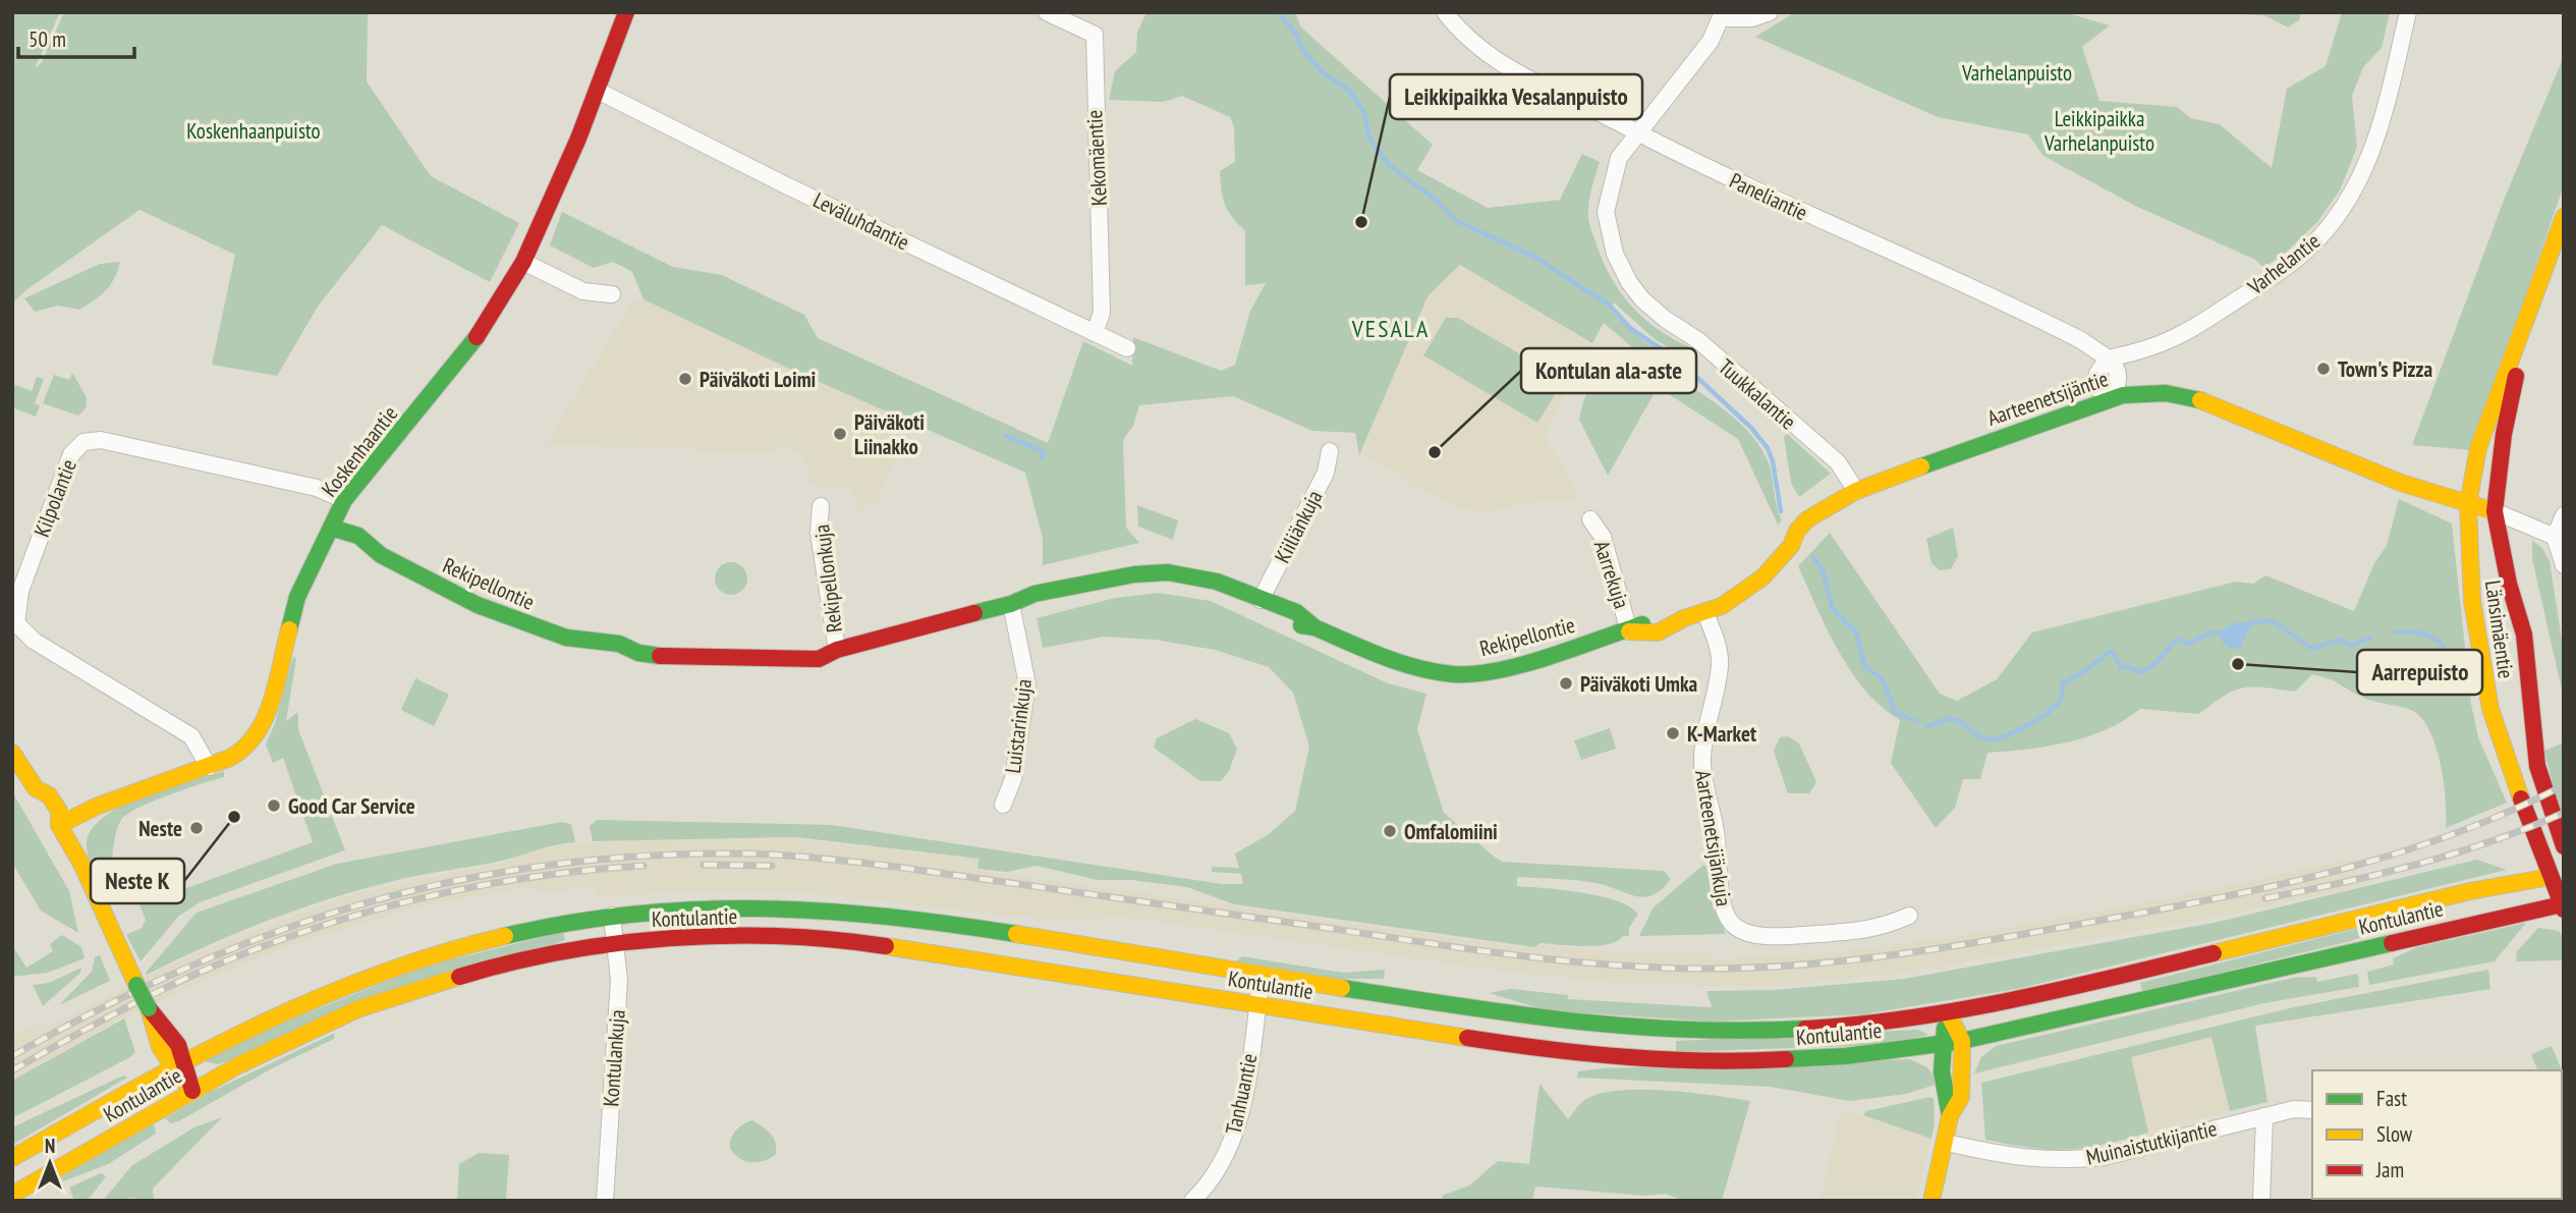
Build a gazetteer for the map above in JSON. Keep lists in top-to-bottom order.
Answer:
{
  "streets": {
    "main road": [
      "Aarteenetsijäntie",
      "Koskenhaantie",
      "Rekipellontie",
      "Länsimäentie",
      "Kontulantie"
    ],
    "street": [
      "Kekomäentie",
      "Paneliantie",
      "Leväluhdantie",
      "Varhelantie",
      "Tuukkalantie",
      "Kilpolantie",
      "Kiiliänkuja",
      "Aarrekuja",
      "Rekipellonkuja",
      "Luistarinkuja",
      "Aarteenetsijänkuja",
      "Kontulankuja",
      "Tanhuantie",
      "Muinaistutkijantie"
    ]
  },
  "crossings": [
    ["Kekomäentie", "Leväluhdantie"],
    ["Paneliantie", "Varhelantie"],
    ["Paneliantie", "Tuukkalantie"],
    ["Leväluhdantie", "Koskenhaantie"],
    ["Tuukkalantie", "Aarteenetsijäntie"],
    ["Aarteenetsijäntie", "Rekipellontie"],
    ["Aarteenetsijäntie", "Länsimäentie"],
    ["Aarteenetsijäntie", "Aarteenetsijänkuja"],
    ["Koskenhaantie", "Kilpolantie"],
    ["Koskenhaantie", "Rekipellontie"],
    ["Kiiliänkuja", "Rekipellontie"],
    ["Aarrekuja", "Rekipellontie"],
    ["Rekipellonkuja", "Rekipellontie"],
    ["Rekipellontie", "Luistarinkuja"],
    ["Rekipellontie", "Aarteenetsijänkuja"],
    ["Länsimäentie", "Kontulantie"],
    ["Kontulantie", "Kontulankuja"],
    ["Kontulantie", "Tanhuantie"]
  ],
  "districts": ["VESALA"],
  "parks": ["Varhelanpuisto", "Leikkipaikka Varhelanpuisto", "Koskenhaanpuisto"],
  "places": [
    "Leikkipaikka Vesalanpuisto",
    "Town's Pizza",
    "Päiväkoti Loimi",
    "Päiväkoti Liinakko",
    "Kontulan ala-aste",
    "Aarrepuisto",
    "Päiväkoti Umka",
    "K-Market",
    "Good Car Service",
    "Neste K",
    "Neste",
    "Omfalomiini"
  ],
  "legend": ["Fast", "Slow", "Jam"],
  "scale_bar": "50 m",
  "north": "top"
}
